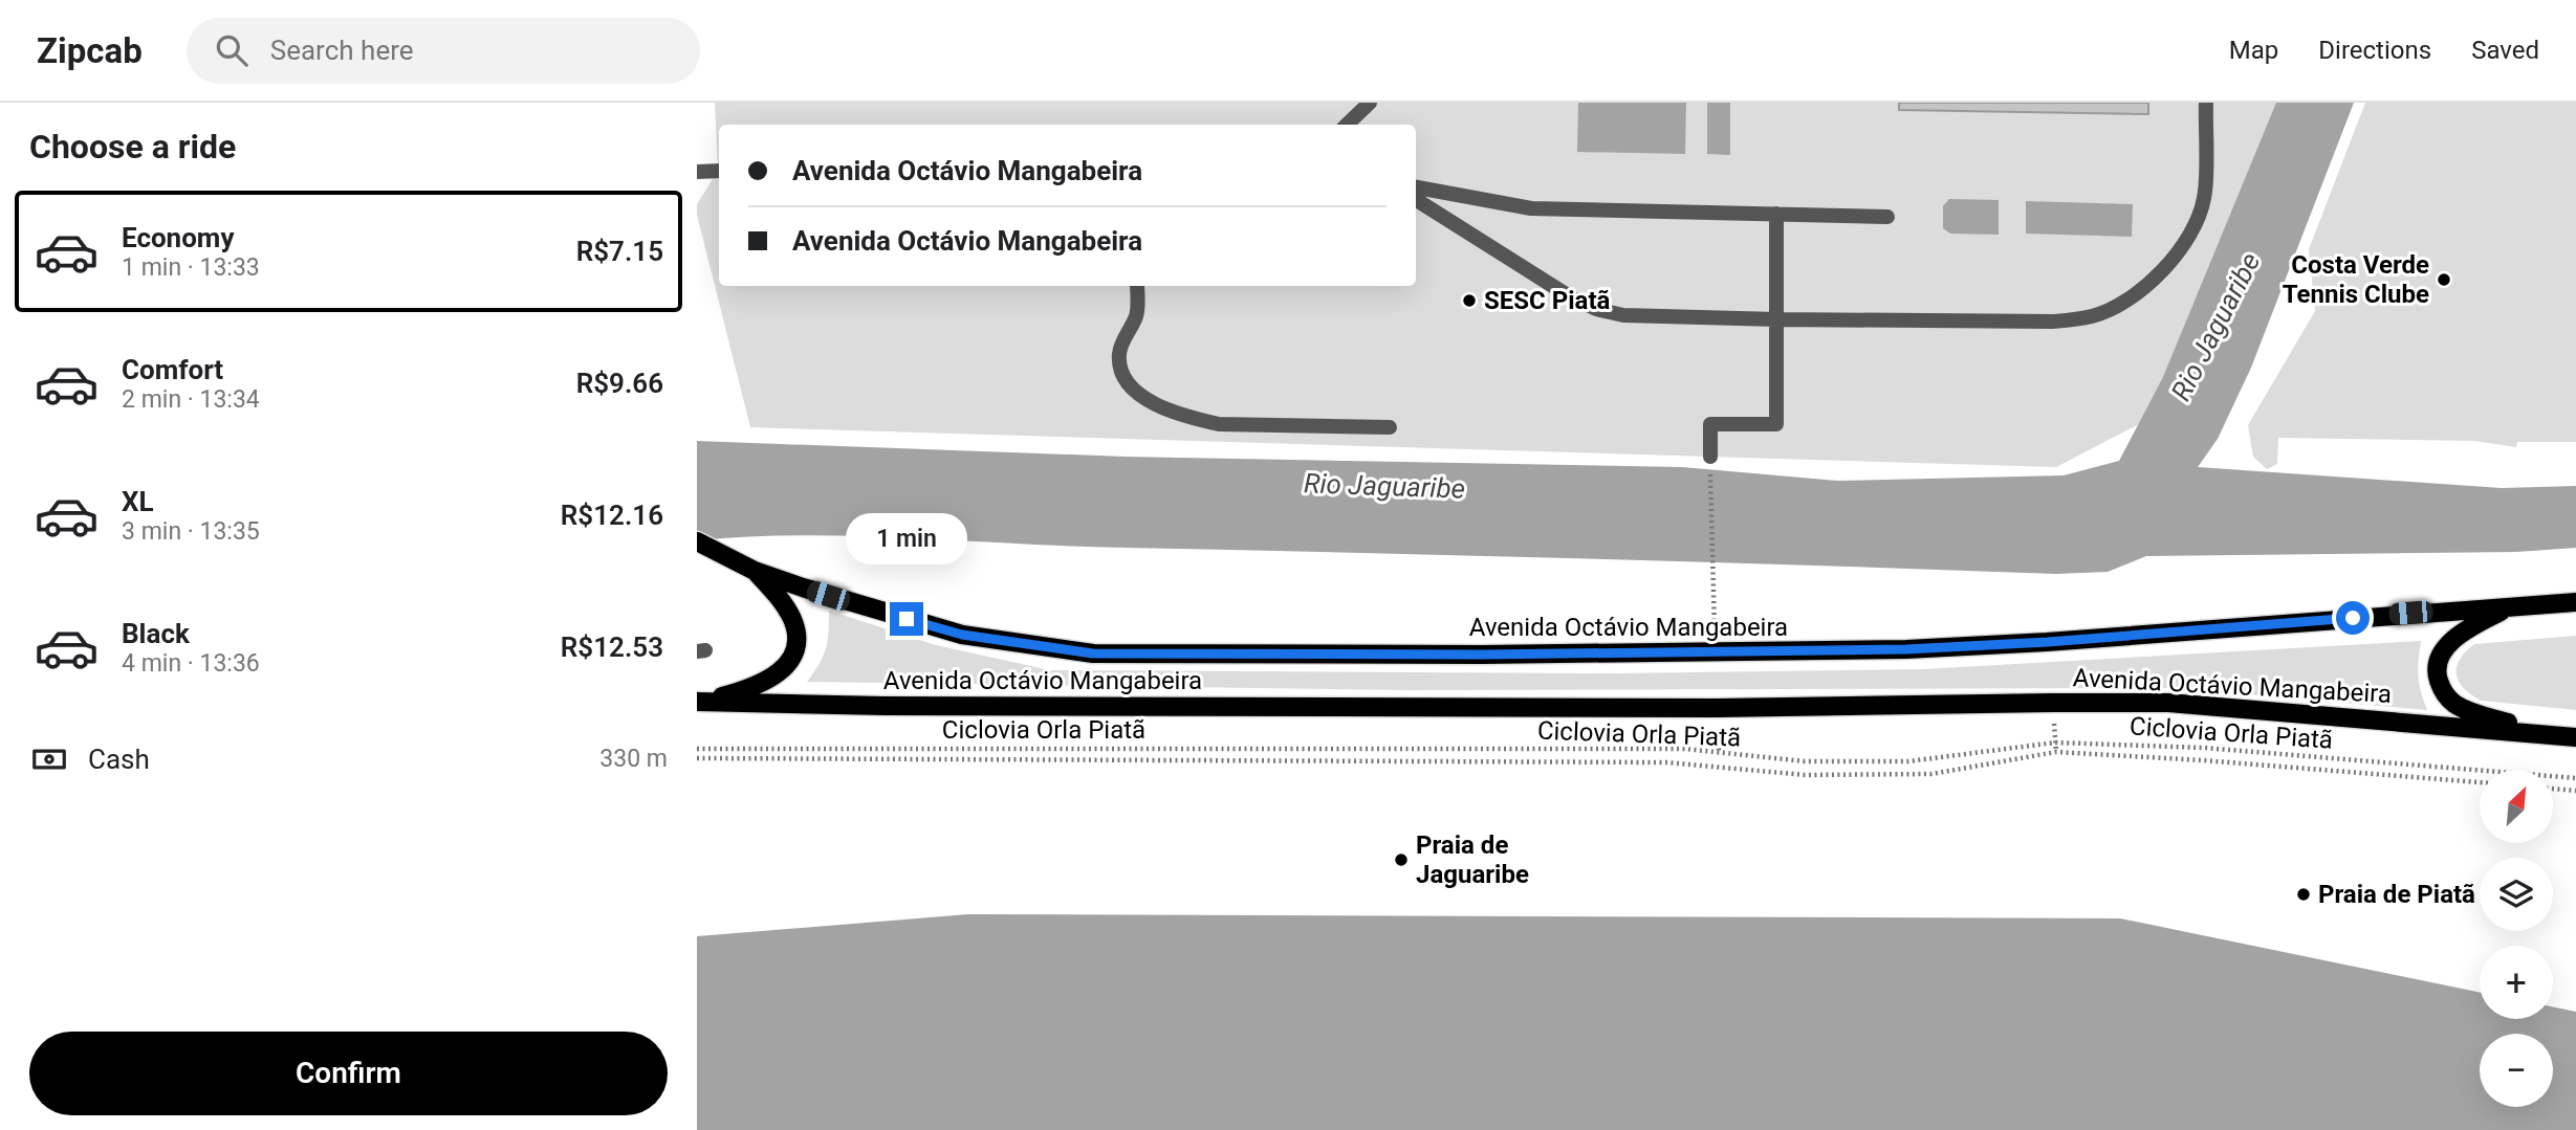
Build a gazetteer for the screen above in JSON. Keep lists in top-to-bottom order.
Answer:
{
  "streets": {
    "main road": ["Avenida Octávio Mangabeira"],
    "path": ["Ciclovia Orla Piatã"]
  },
  "water": ["Rio Jaguaribe"],
  "places": [
    "Costa Verde Tennis Clube",
    "SESC Piatã",
    "Praia de Jaguaribe",
    "Praia de Piatã"
  ],
  "north": "top right",
  "page": {
    "header": "Zipcab",
    "search": "Search here",
    "nav": ["Map", "Directions", "Saved"],
    "heading": "Choose a ride",
    "banner": ["Avenida Octávio Mangabeira", "Avenida Octávio Mangabeira"],
    "list": [
      {
        "name": "Economy",
        "note": "1 min · 13:33",
        "value": "R$7.15"
      },
      {
        "name": "Comfort",
        "note": "2 min · 13:34",
        "value": "R$9.66"
      },
      {
        "name": "XL",
        "note": "3 min · 13:35",
        "value": "R$12.16"
      },
      {
        "name": "Black",
        "note": "4 min · 13:36",
        "value": "R$12.53"
      }
    ],
    "bubble": "1 min",
    "pay": ["Cash", "330 m"],
    "map_buttons": ["+", "−"],
    "buttons": "Confirm"
  }
}
